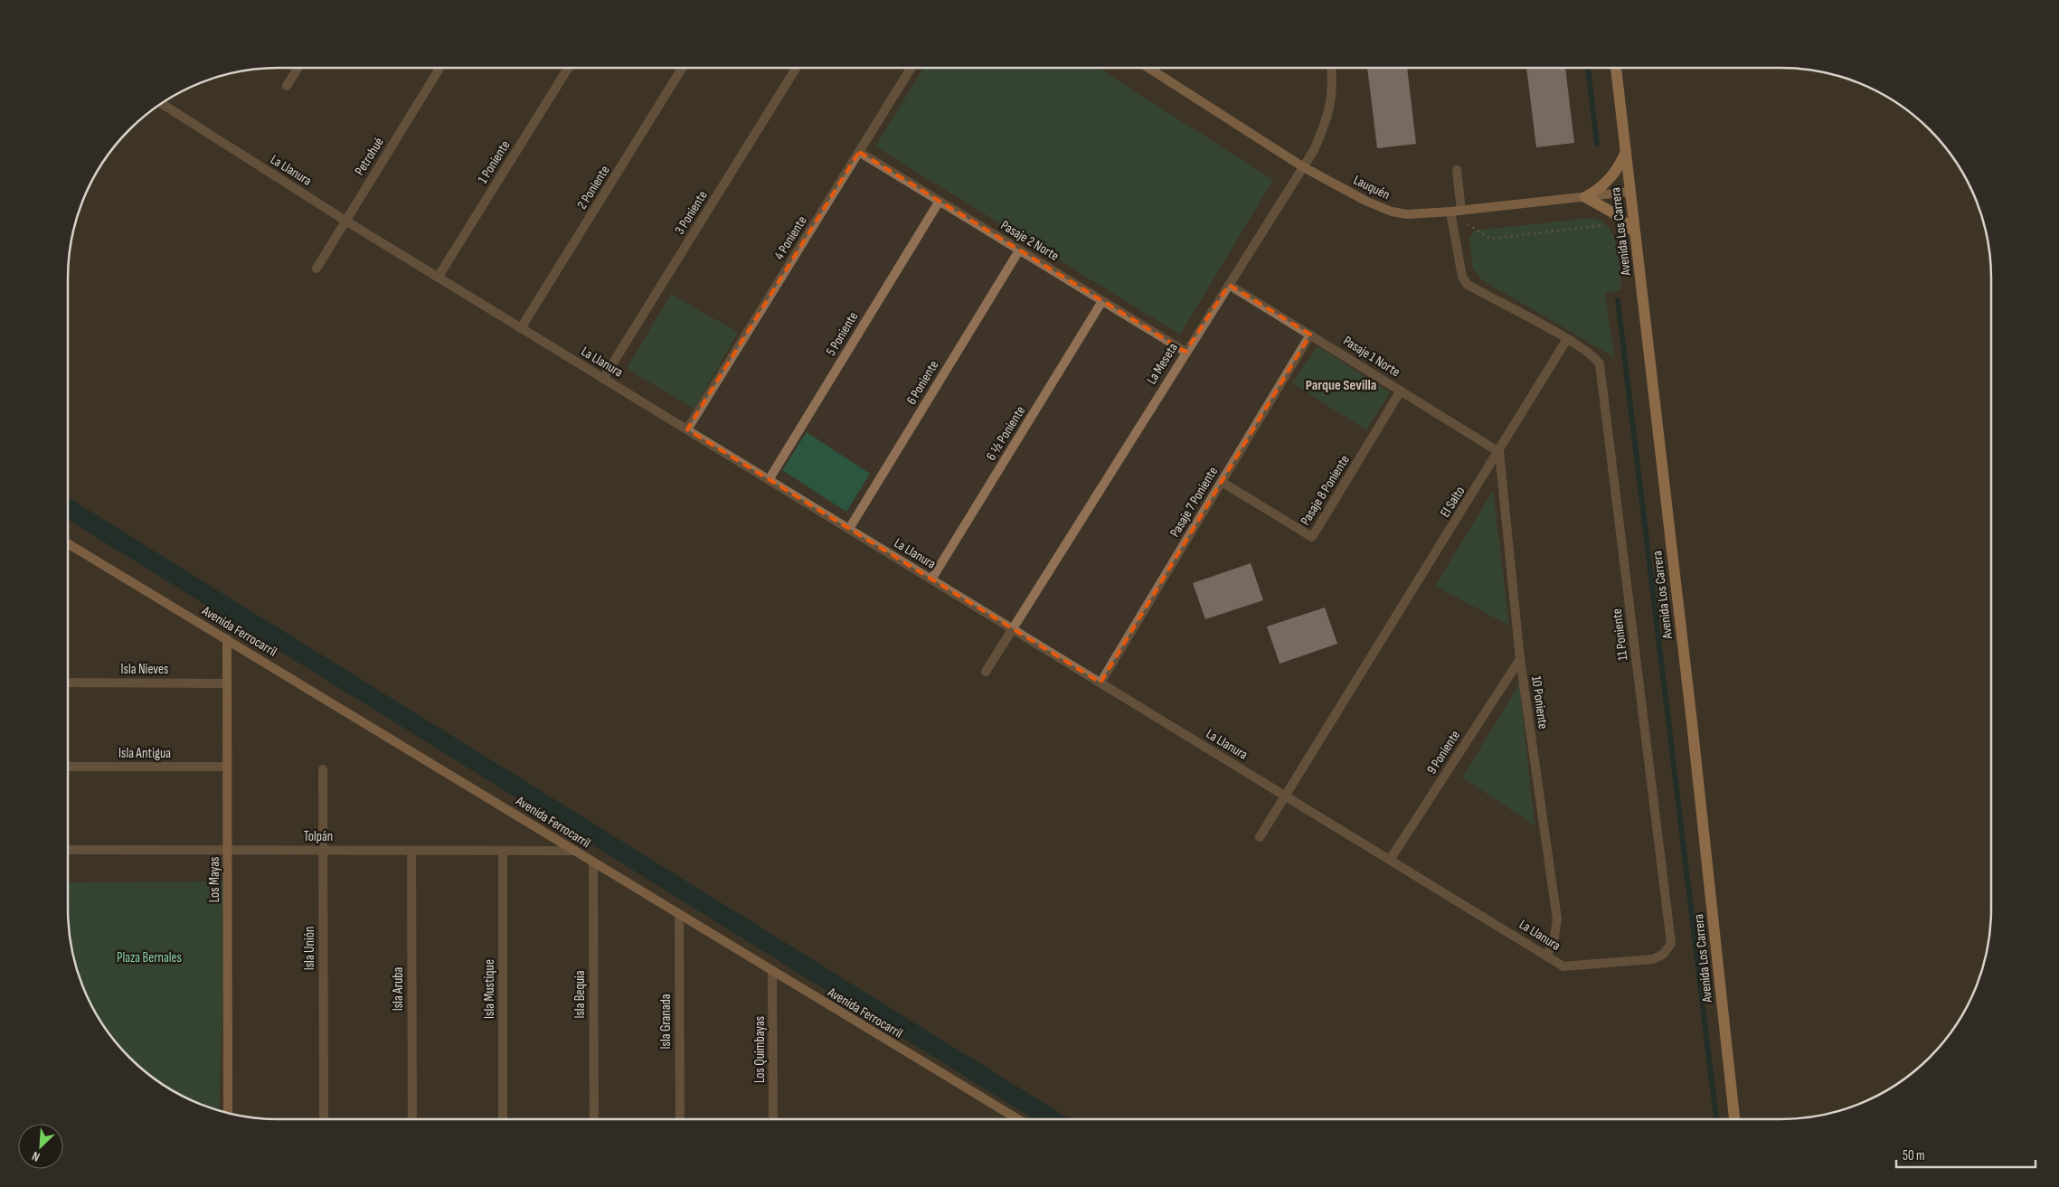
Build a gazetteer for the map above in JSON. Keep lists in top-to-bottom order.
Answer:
{
  "streets": {
    "main road": ["Avenida Los Carrera"],
    "street": [
      "Petrohué",
      "1 Poniente",
      "La Llanura",
      "2 Poniente",
      "Lauquén",
      "3 Poniente",
      "4 Poniente",
      "Pasaje 2 Norte",
      "5 Poniente",
      "Pasaje 1 Norte",
      "La Meseta",
      "6 Poniente",
      "6 ½ Poniente",
      "Pasaje 8 Poniente",
      "Pasaje 7 Poniente",
      "El Salto",
      "Avenida Ferrocarril",
      "11 Poniente",
      "Isla Nieves",
      "10 Poniente",
      "9 Poniente",
      "Isla Antigua",
      "Tolpán",
      "Los Mayas",
      "Isla Unión",
      "Isla Aruba",
      "Isla Mustique",
      "Isla Bequia",
      "Isla Granada",
      "Los Quimbayas"
    ]
  },
  "crossings": [
    ["Petrohué", "La Llanura"],
    ["1 Poniente", "La Llanura"],
    ["La Llanura", "2 Poniente"],
    ["La Llanura", "3 Poniente"],
    ["La Llanura", "4 Poniente"],
    ["La Llanura", "5 Poniente"],
    ["La Llanura", "La Meseta"],
    ["La Llanura", "6 Poniente"],
    ["La Llanura", "6 ½ Poniente"],
    ["La Llanura", "Pasaje 7 Poniente"],
    ["La Llanura", "El Salto"],
    ["La Llanura", "11 Poniente"],
    ["La Llanura", "10 Poniente"],
    ["La Llanura", "9 Poniente"],
    ["Lauquén", "Avenida Los Carrera"],
    ["Lauquén", "La Meseta"],
    ["4 Poniente", "Pasaje 2 Norte"],
    ["Pasaje 2 Norte", "5 Poniente"],
    ["Pasaje 2 Norte", "La Meseta"],
    ["Pasaje 2 Norte", "6 Poniente"],
    ["Pasaje 2 Norte", "6 ½ Poniente"],
    ["Pasaje 1 Norte", "La Meseta"],
    ["Pasaje 1 Norte", "Pasaje 8 Poniente"],
    ["Pasaje 1 Norte", "Pasaje 7 Poniente"],
    ["Pasaje 1 Norte", "El Salto"],
    ["Pasaje 1 Norte", "10 Poniente"],
    ["Pasaje 8 Poniente", "Pasaje 7 Poniente"],
    ["El Salto", "11 Poniente"],
    ["El Salto", "10 Poniente"],
    ["Avenida Ferrocarril", "Tolpán"],
    ["Avenida Ferrocarril", "Los Mayas"],
    ["Avenida Ferrocarril", "Isla Bequia"],
    ["Avenida Ferrocarril", "Isla Granada"],
    ["Avenida Ferrocarril", "Los Quimbayas"],
    ["Isla Nieves", "Los Mayas"],
    ["10 Poniente", "9 Poniente"],
    ["Isla Antigua", "Los Mayas"],
    ["Tolpán", "Los Mayas"],
    ["Tolpán", "Isla Unión"],
    ["Tolpán", "Isla Aruba"],
    ["Tolpán", "Isla Mustique"]
  ],
  "districts": ["Parque Sevilla"],
  "parks": ["Plaza Bernales"],
  "scale_bar": "50 m",
  "north": "bottom left"
}
